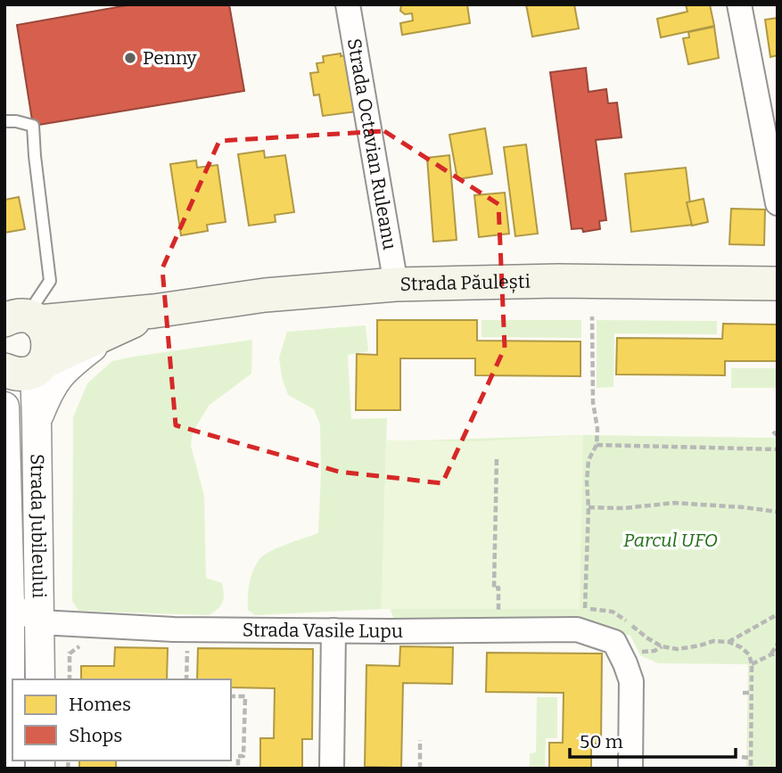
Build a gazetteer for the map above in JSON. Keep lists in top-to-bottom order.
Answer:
{
  "streets": {
    "main road": ["Strada Păulești"],
    "street": ["Strada Octavian Ruleanu", "Strada Jubileului", "Strada Vasile Lupu"]
  },
  "crossings": [
    ["Strada Octavian Ruleanu", "Strada Păulești"],
    ["Strada Păulești", "Strada Jubileului"],
    ["Strada Jubileului", "Strada Vasile Lupu"]
  ],
  "parks": ["Parcul UFO"],
  "places": ["Penny"],
  "legend": ["Homes", "Shops"],
  "scale_bar": "50 m"
}
